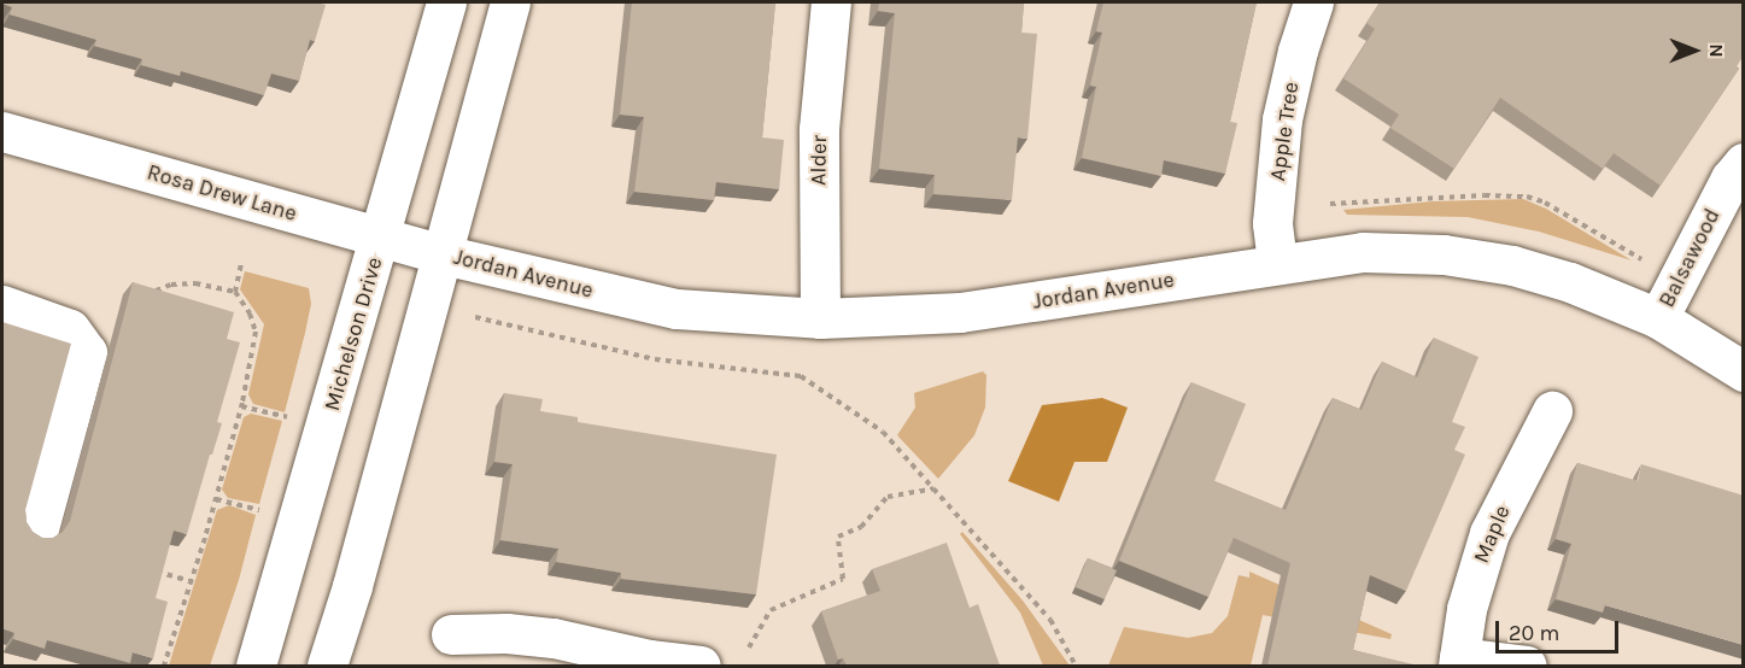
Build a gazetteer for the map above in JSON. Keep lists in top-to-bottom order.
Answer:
{
  "streets": {
    "street": [
      "Apple Tree",
      "Alder",
      "Rosa Drew Lane",
      "Balsawood",
      "Jordan Avenue",
      "Michelson Drive",
      "Maple"
    ]
  },
  "crossings": [
    ["Apple Tree", "Jordan Avenue"],
    ["Alder", "Jordan Avenue"],
    ["Rosa Drew Lane", "Jordan Avenue"],
    ["Rosa Drew Lane", "Michelson Drive"],
    ["Balsawood", "Jordan Avenue"]
  ],
  "scale_bar": "20 m",
  "north": "right"
}
